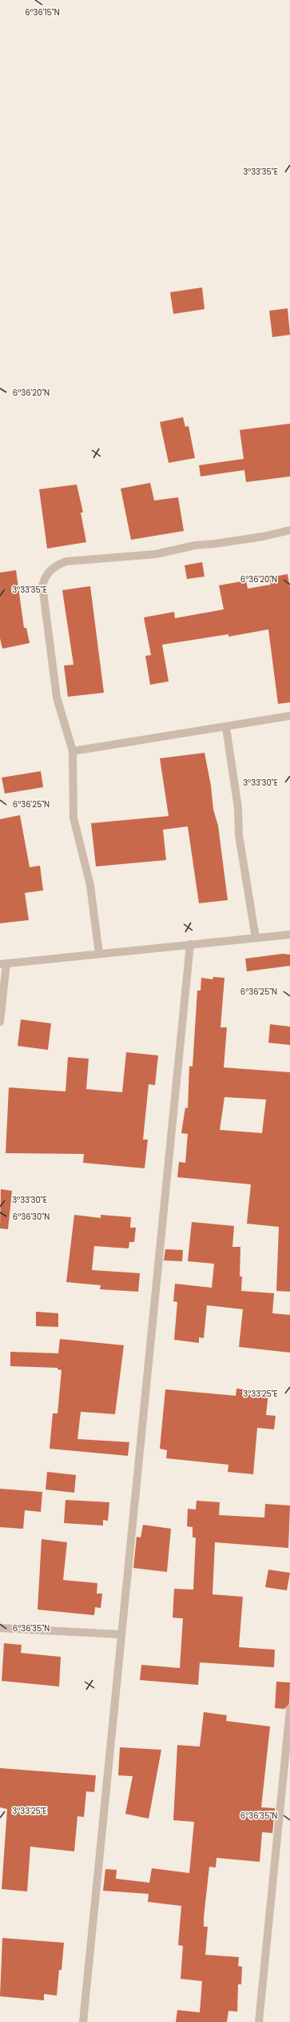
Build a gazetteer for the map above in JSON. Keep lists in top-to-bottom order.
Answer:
{
  "coordinates": [
    "6°36'15\"N",
    "3°33'35\"E",
    "6°36'20\"N",
    "3°33'30\"E",
    "6°36'25\"N",
    "6°36'30\"N",
    "3°33'25\"E",
    "6°36'35\"N"
  ]
}
